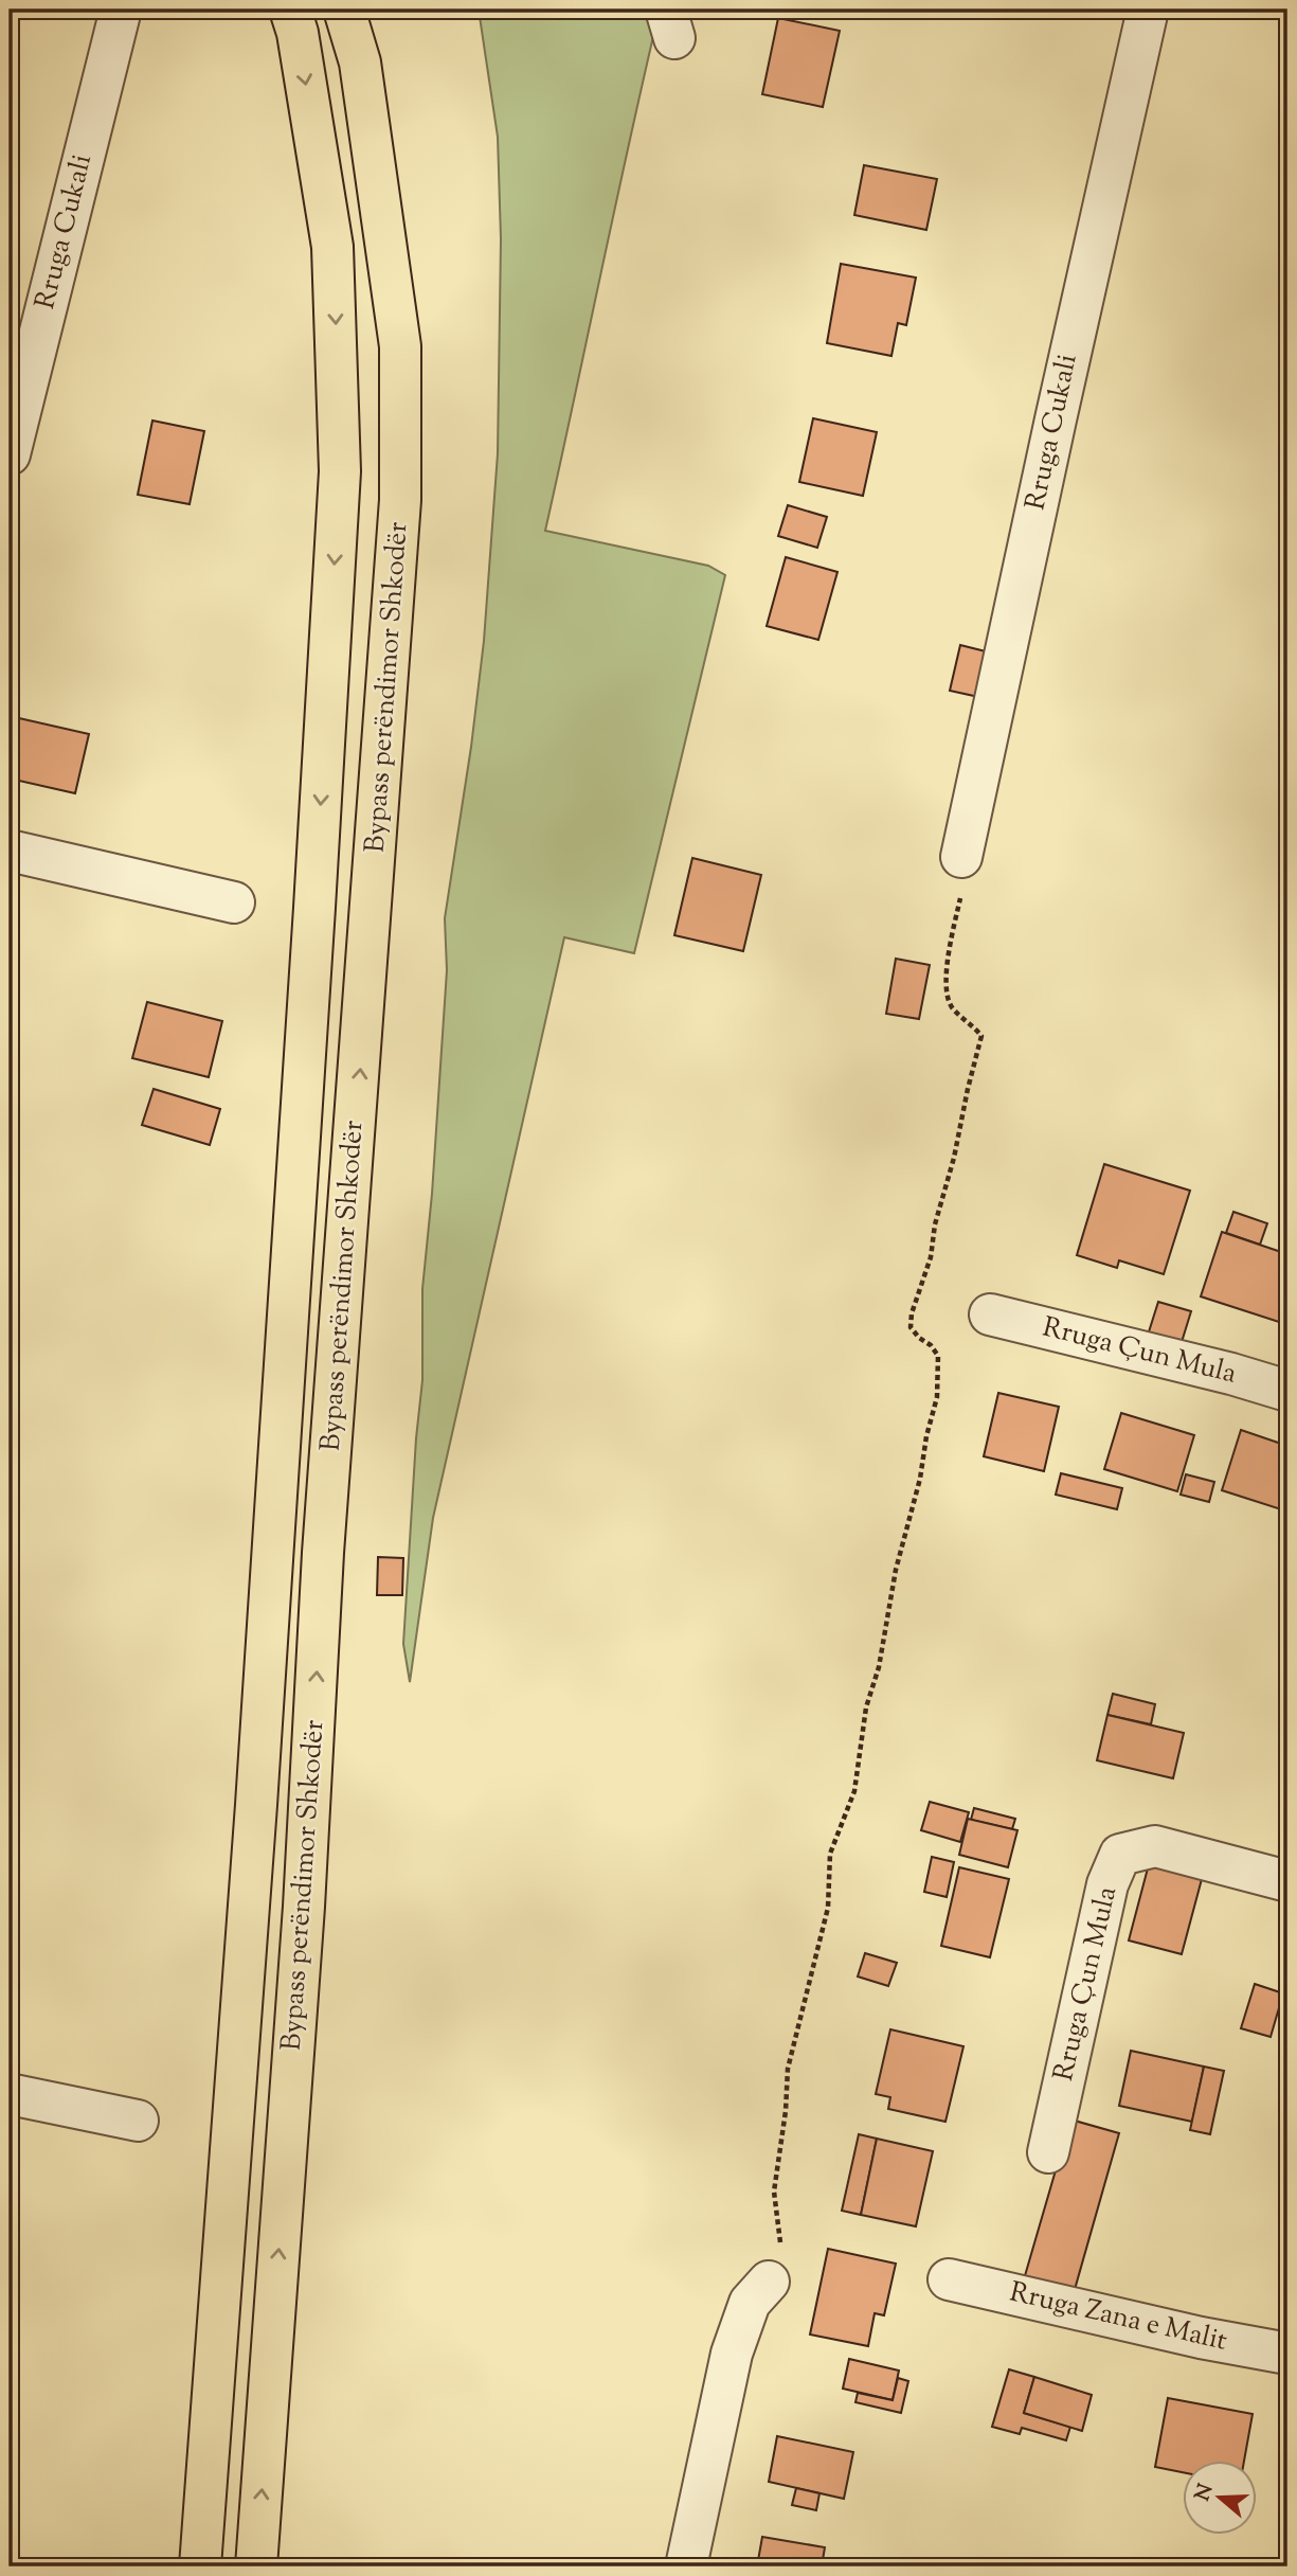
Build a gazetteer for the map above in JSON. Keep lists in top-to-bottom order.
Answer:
{
  "streets": {
    "highway": ["Bypass perëndimor Shkodër"],
    "street": ["Rruga Cukali", "Rruga Çun Mula", "Rruga Zana e Malit"]
  },
  "north": "left"
}
